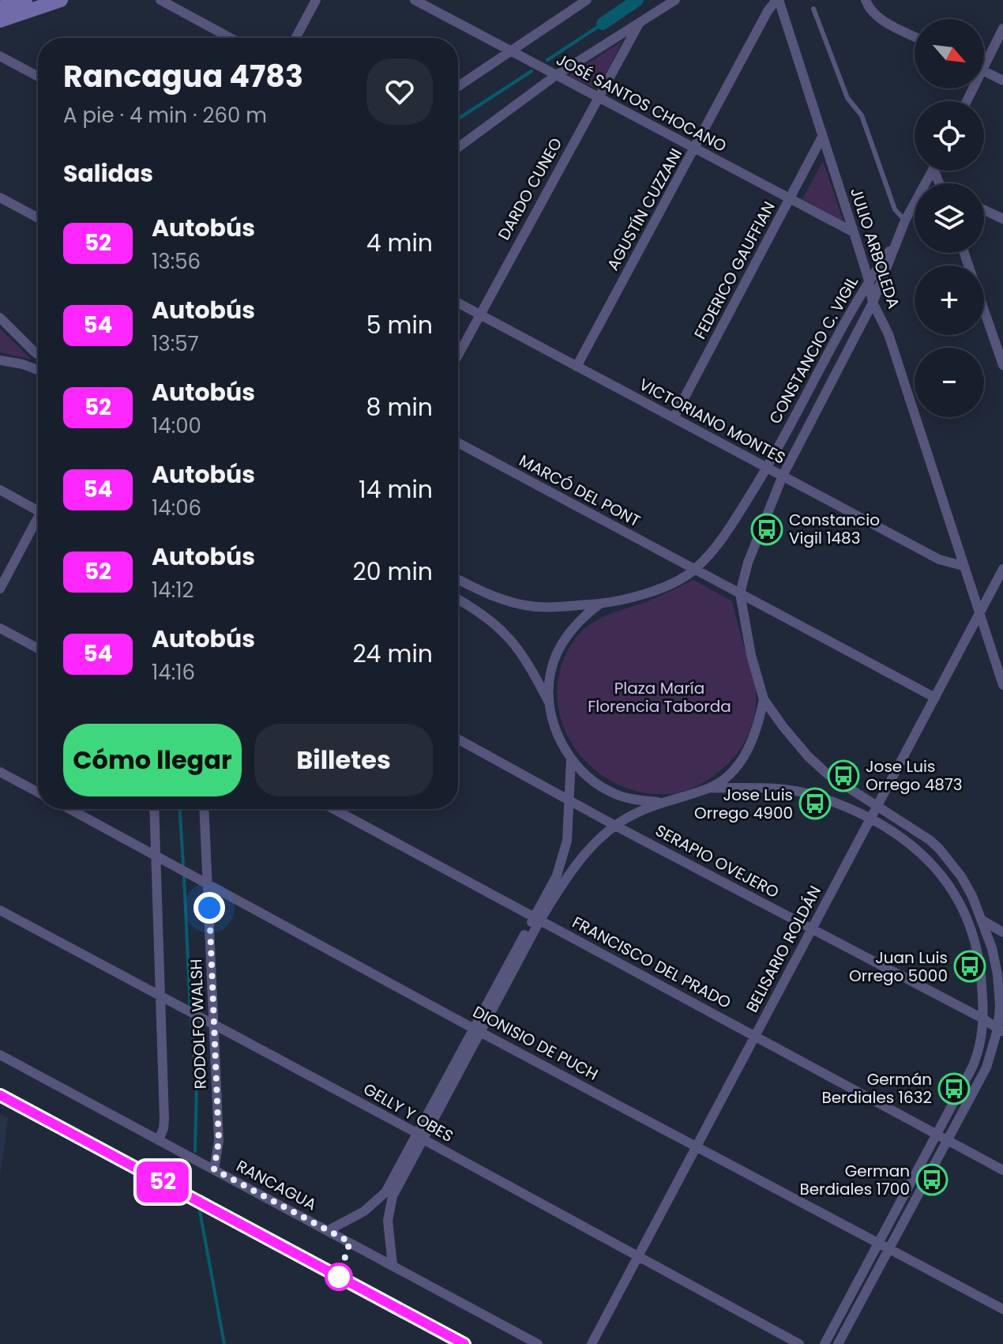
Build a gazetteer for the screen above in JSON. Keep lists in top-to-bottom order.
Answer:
{
  "streets": {
    "street": [
      "JOSÉ SANTOS CHOCANO",
      "DARDO CUNEO",
      "AGUSTÍN CUZZANI",
      "JULIO ARBOLEDA",
      "FEDERICO GAUFFIAN",
      "CONSTANCIO C. VIGIL",
      "VICTORIANO MONTES",
      "MARCÓ DEL PONT",
      "SERAPIO OVEJERO",
      "BELISARIO ROLDÁN",
      "FRANCISCO DEL PRADO",
      "RODOLFO WALSH",
      "DIONISIO DE PUCH",
      "GELLY Y OBES",
      "RANCAGUA"
    ]
  },
  "crossings": [
    ["JOSÉ SANTOS CHOCANO", "DARDO CUNEO"],
    ["JOSÉ SANTOS CHOCANO", "AGUSTÍN CUZZANI"],
    ["JOSÉ SANTOS CHOCANO", "JULIO ARBOLEDA"],
    ["JOSÉ SANTOS CHOCANO", "FEDERICO GAUFFIAN"],
    ["DARDO CUNEO", "VICTORIANO MONTES"],
    ["AGUSTÍN CUZZANI", "JULIO ARBOLEDA"],
    ["AGUSTÍN CUZZANI", "VICTORIANO MONTES"],
    ["JULIO ARBOLEDA", "FEDERICO GAUFFIAN"],
    ["JULIO ARBOLEDA", "CONSTANCIO C. VIGIL"],
    ["JULIO ARBOLEDA", "VICTORIANO MONTES"],
    ["JULIO ARBOLEDA", "BELISARIO ROLDÁN"],
    ["FEDERICO GAUFFIAN", "VICTORIANO MONTES"],
    ["CONSTANCIO C. VIGIL", "VICTORIANO MONTES"],
    ["CONSTANCIO C. VIGIL", "MARCÓ DEL PONT"],
    ["SERAPIO OVEJERO", "BELISARIO ROLDÁN"],
    ["BELISARIO ROLDÁN", "FRANCISCO DEL PRADO"],
    ["BELISARIO ROLDÁN", "DIONISIO DE PUCH"],
    ["BELISARIO ROLDÁN", "GELLY Y OBES"],
    ["RODOLFO WALSH", "DIONISIO DE PUCH"],
    ["RODOLFO WALSH", "GELLY Y OBES"],
    ["RODOLFO WALSH", "RANCAGUA"]
  ],
  "parks": ["Plaza María Florencia Taborda"],
  "places": {
    "bus stop": [
      "Constancio Vigil 1483",
      "Jose Luis Orrego 4873",
      "Jose Luis Orrego 4900",
      "Juan Luis Orrego 5000",
      "Germán Berdiales 1632",
      "German Berdiales 1700"
    ]
  },
  "lines": ["bus line 52"],
  "north": "bottom right",
  "page": {
    "on_map": "52",
    "map_buttons": ["+", "−"],
    "heading": [
      ["Rancagua 4783", "A pie · 4 min · 260 m"],
      "Salidas"
    ],
    "list": [
      {
        "mark": "52",
        "name": "Autobús",
        "note": "13:56",
        "value": "4 min"
      },
      {
        "mark": "54",
        "name": "Autobús",
        "note": "13:57",
        "value": "5 min"
      },
      {
        "mark": "52",
        "name": "Autobús",
        "note": "14:00",
        "value": "8 min"
      },
      {
        "mark": "54",
        "name": "Autobús",
        "note": "14:06",
        "value": "14 min"
      },
      {
        "mark": "52",
        "name": "Autobús",
        "note": "14:12",
        "value": "20 min"
      },
      {
        "mark": "54",
        "name": "Autobús",
        "note": "14:16",
        "value": "24 min"
      }
    ],
    "buttons": ["Cómo llegar", "Billetes"]
  }
}
